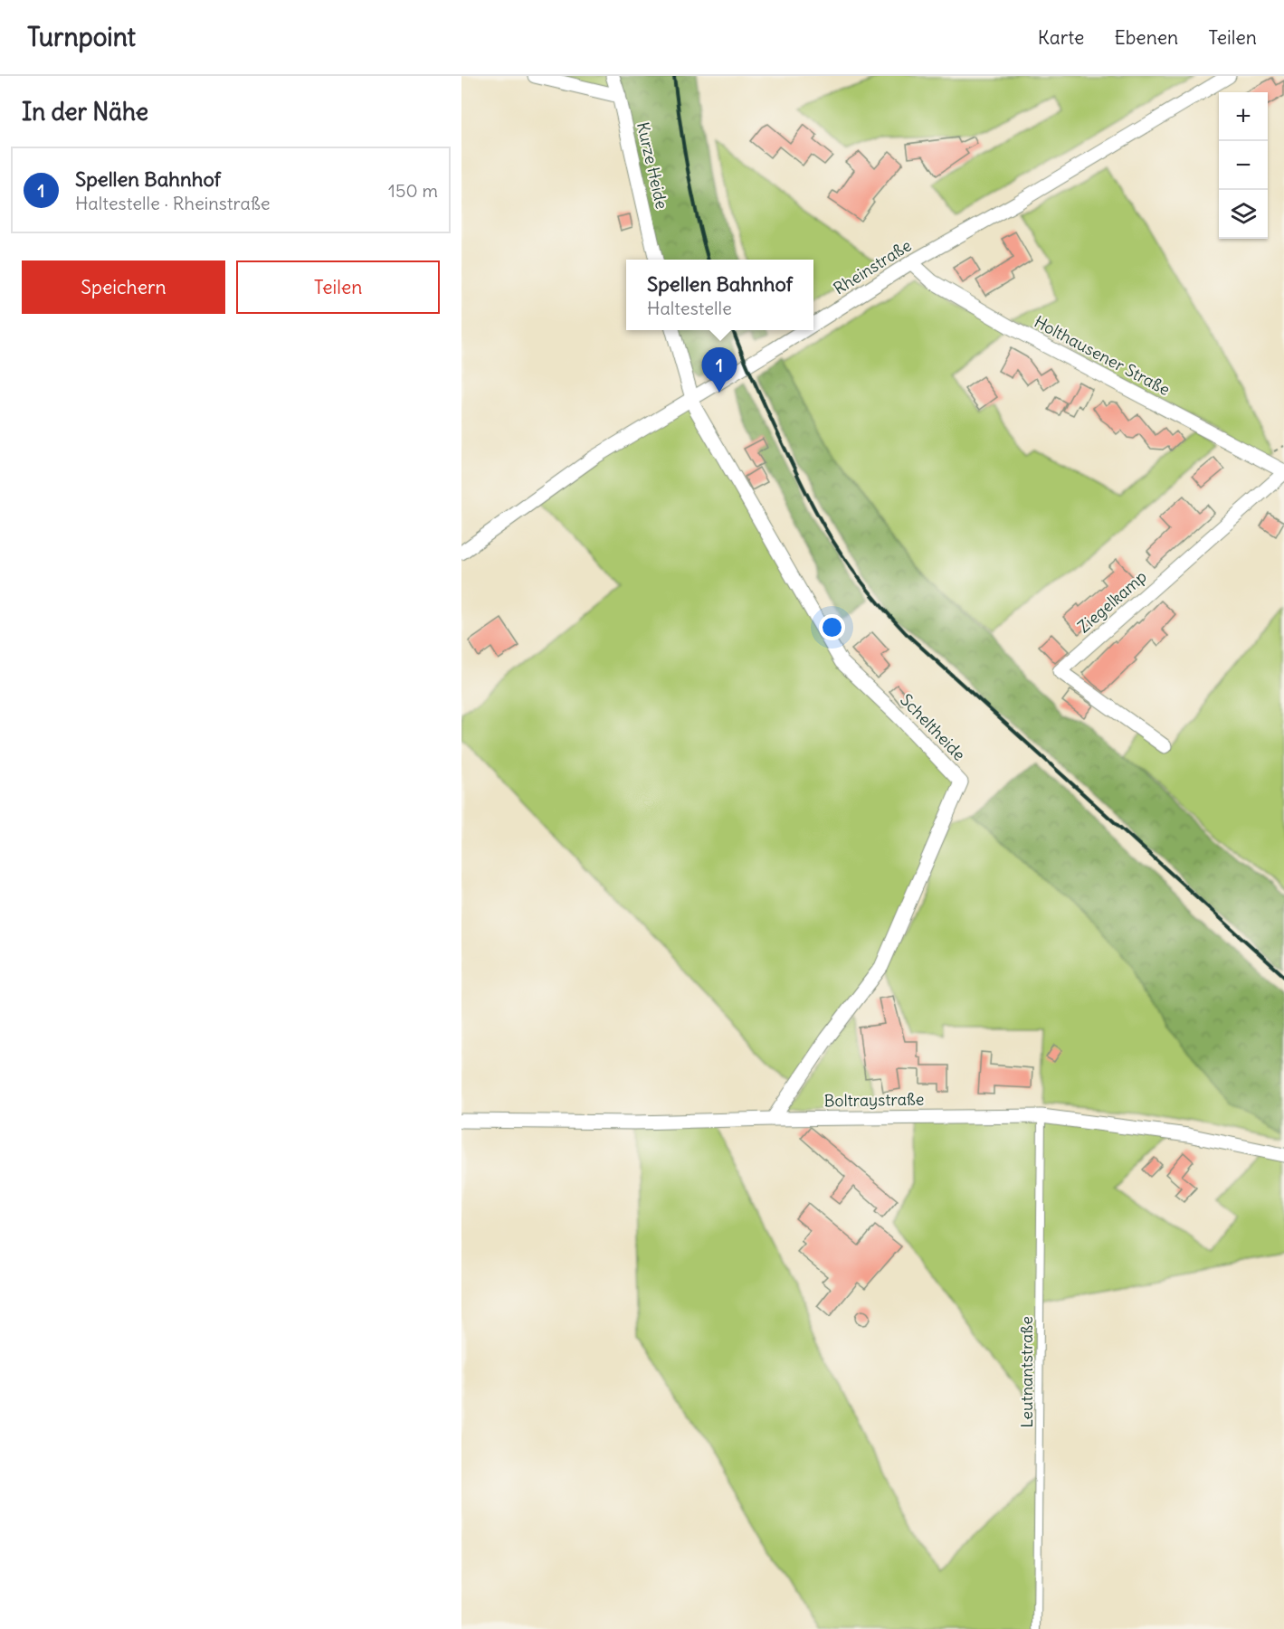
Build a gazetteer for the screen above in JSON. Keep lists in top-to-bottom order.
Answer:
{
  "streets": {
    "street": [
      "Kurze Heide",
      "Rheinstraße",
      "Holthausener Straße",
      "Ziegelkamp",
      "Scheltheide",
      "Boltraystraße"
    ],
    "lane": ["Leutnantstraße"]
  },
  "crossings": [
    ["Rheinstraße", "Holthausener Straße"],
    ["Rheinstraße", "Scheltheide"],
    ["Holthausener Straße", "Ziegelkamp"],
    ["Scheltheide", "Boltraystraße"],
    ["Boltraystraße", "Leutnantstraße"]
  ],
  "page": {
    "header": "Turnpoint",
    "nav": ["Karte", "Ebenen", "Teilen"],
    "heading": "In der Nähe",
    "map_buttons": ["+", "−"],
    "list": [
      {
        "mark": "1",
        "name": "Spellen Bahnhof",
        "note": "Haltestelle · Rheinstraße",
        "value": "150 m"
      }
    ],
    "buttons": ["Speichern", "Teilen"],
    "popup": ["Spellen Bahnhof", "Haltestelle"],
    "pins": "1"
  }
}
